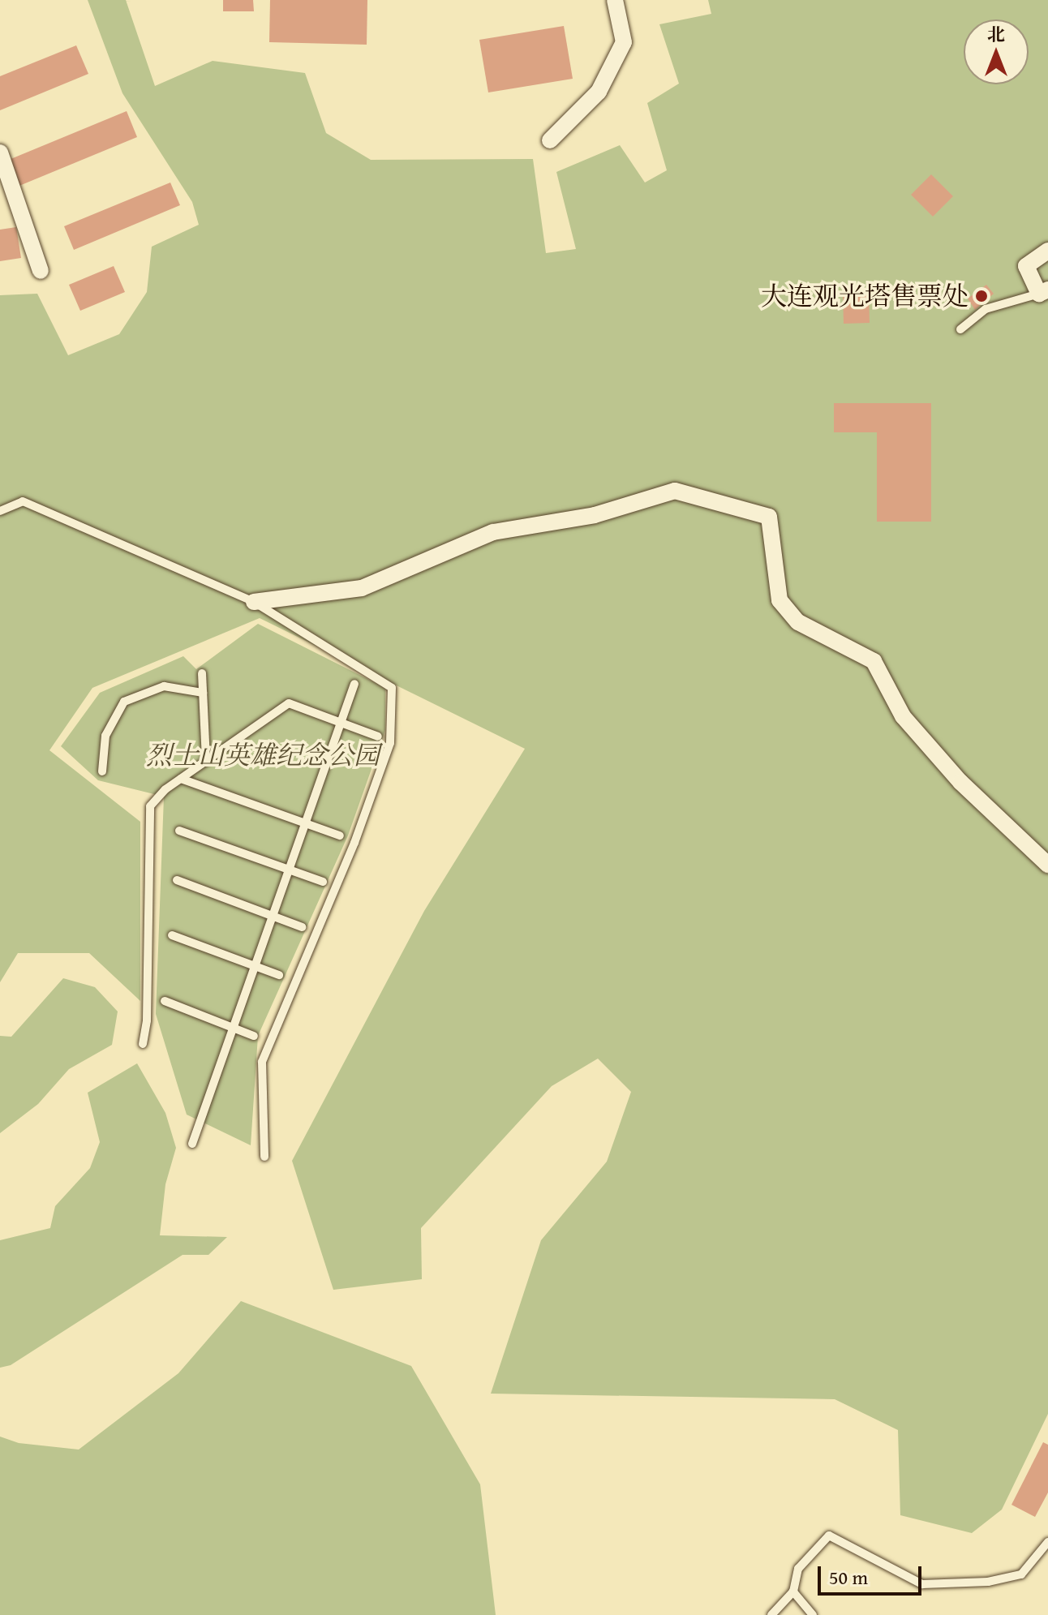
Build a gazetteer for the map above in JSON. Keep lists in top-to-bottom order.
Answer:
{
  "parks": ["烈士山英雄纪念公园"],
  "places": ["大连观光塔售票处"],
  "scale_bar": "50 m",
  "north": "top"
}
